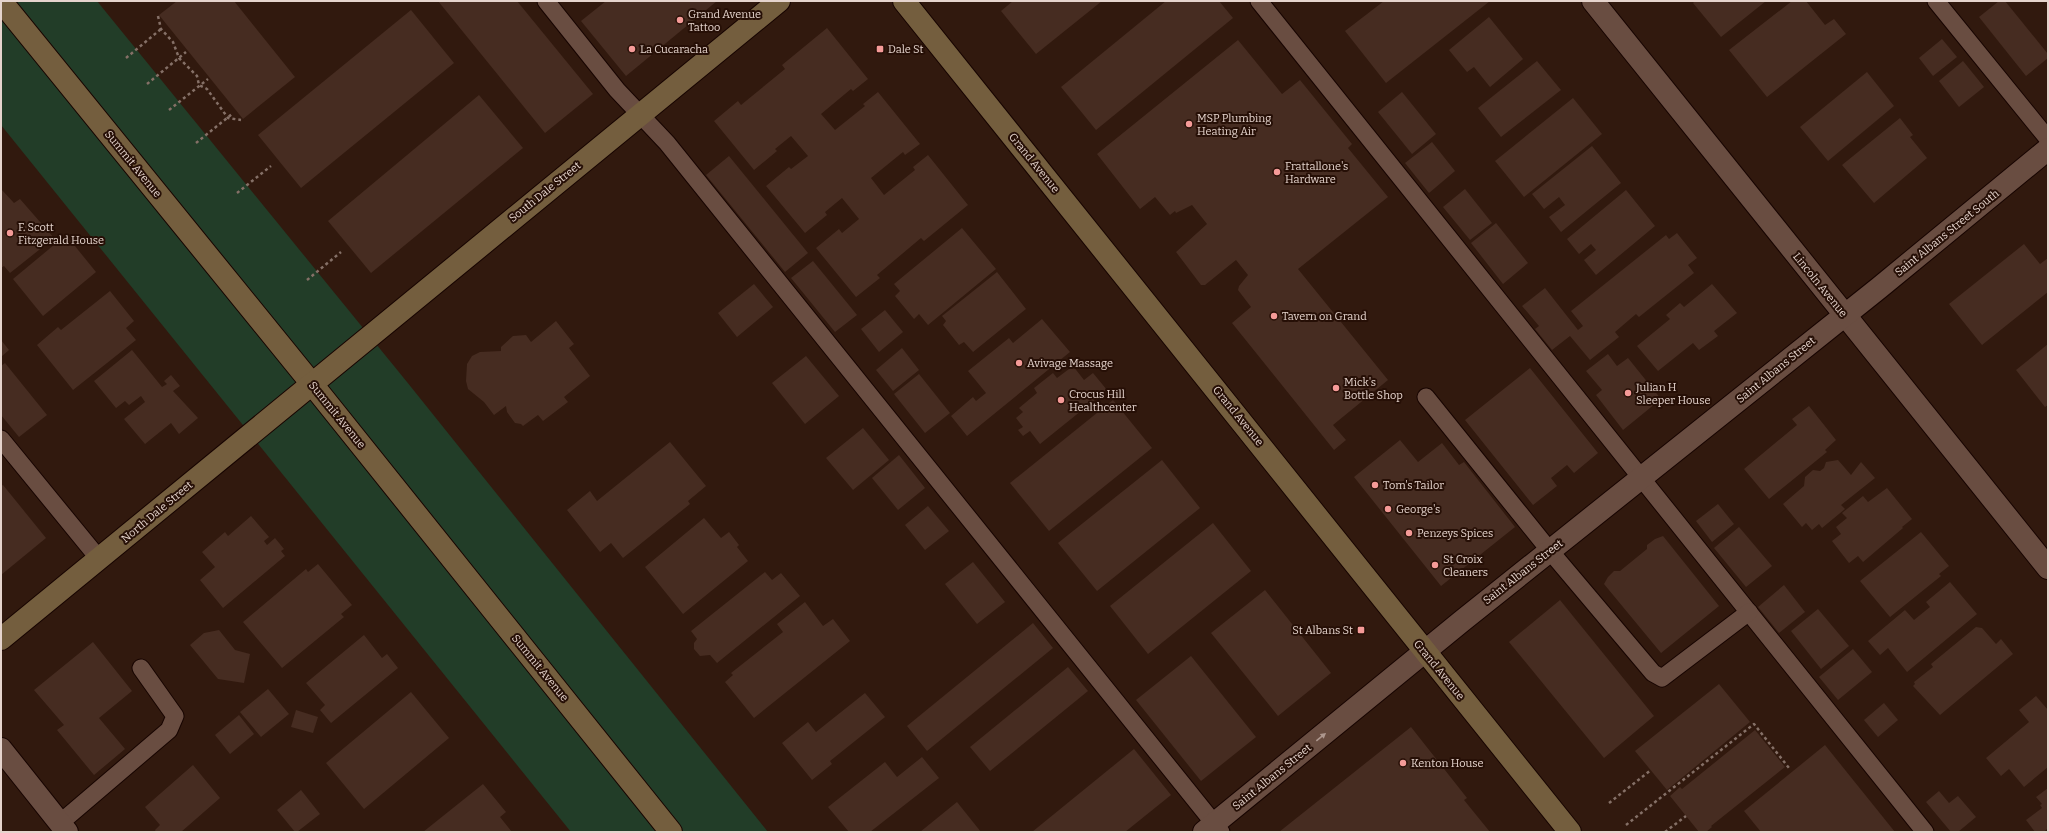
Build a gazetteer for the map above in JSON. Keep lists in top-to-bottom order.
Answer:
{
  "streets": {
    "main road": [
      "Grand Avenue",
      "Summit Avenue",
      "South Dale Street",
      "North Dale Street"
    ],
    "street": ["Saint Albans Street South", "Lincoln Avenue", "Saint Albans Street"]
  },
  "crossings": [
    ["Grand Avenue", "Saint Albans Street"],
    ["Summit Avenue", "South Dale Street"],
    ["Summit Avenue", "North Dale Street"],
    ["South Dale Street", "North Dale Street"],
    ["Saint Albans Street South", "Lincoln Avenue"],
    ["Saint Albans Street South", "Saint Albans Street"],
    ["Lincoln Avenue", "Saint Albans Street"]
  ],
  "places": {
    "other": [
      "Grand Avenue Tattoo",
      "La Cucaracha",
      "MSP Plumbing Heating Air",
      "Frattallone's Hardware",
      "F. Scott Fitzgerald House",
      "Tavern on Grand",
      "Avivage Massage",
      "Mick's Bottle Shop",
      "Julian H Sleeper House",
      "Crocus Hill Healthcenter",
      "Tom's Tailor",
      "George's",
      "Penzeys Spices",
      "St Croix Cleaners",
      "Kenton House"
    ],
    "transit": ["Dale St", "St Albans St"]
  }
}
